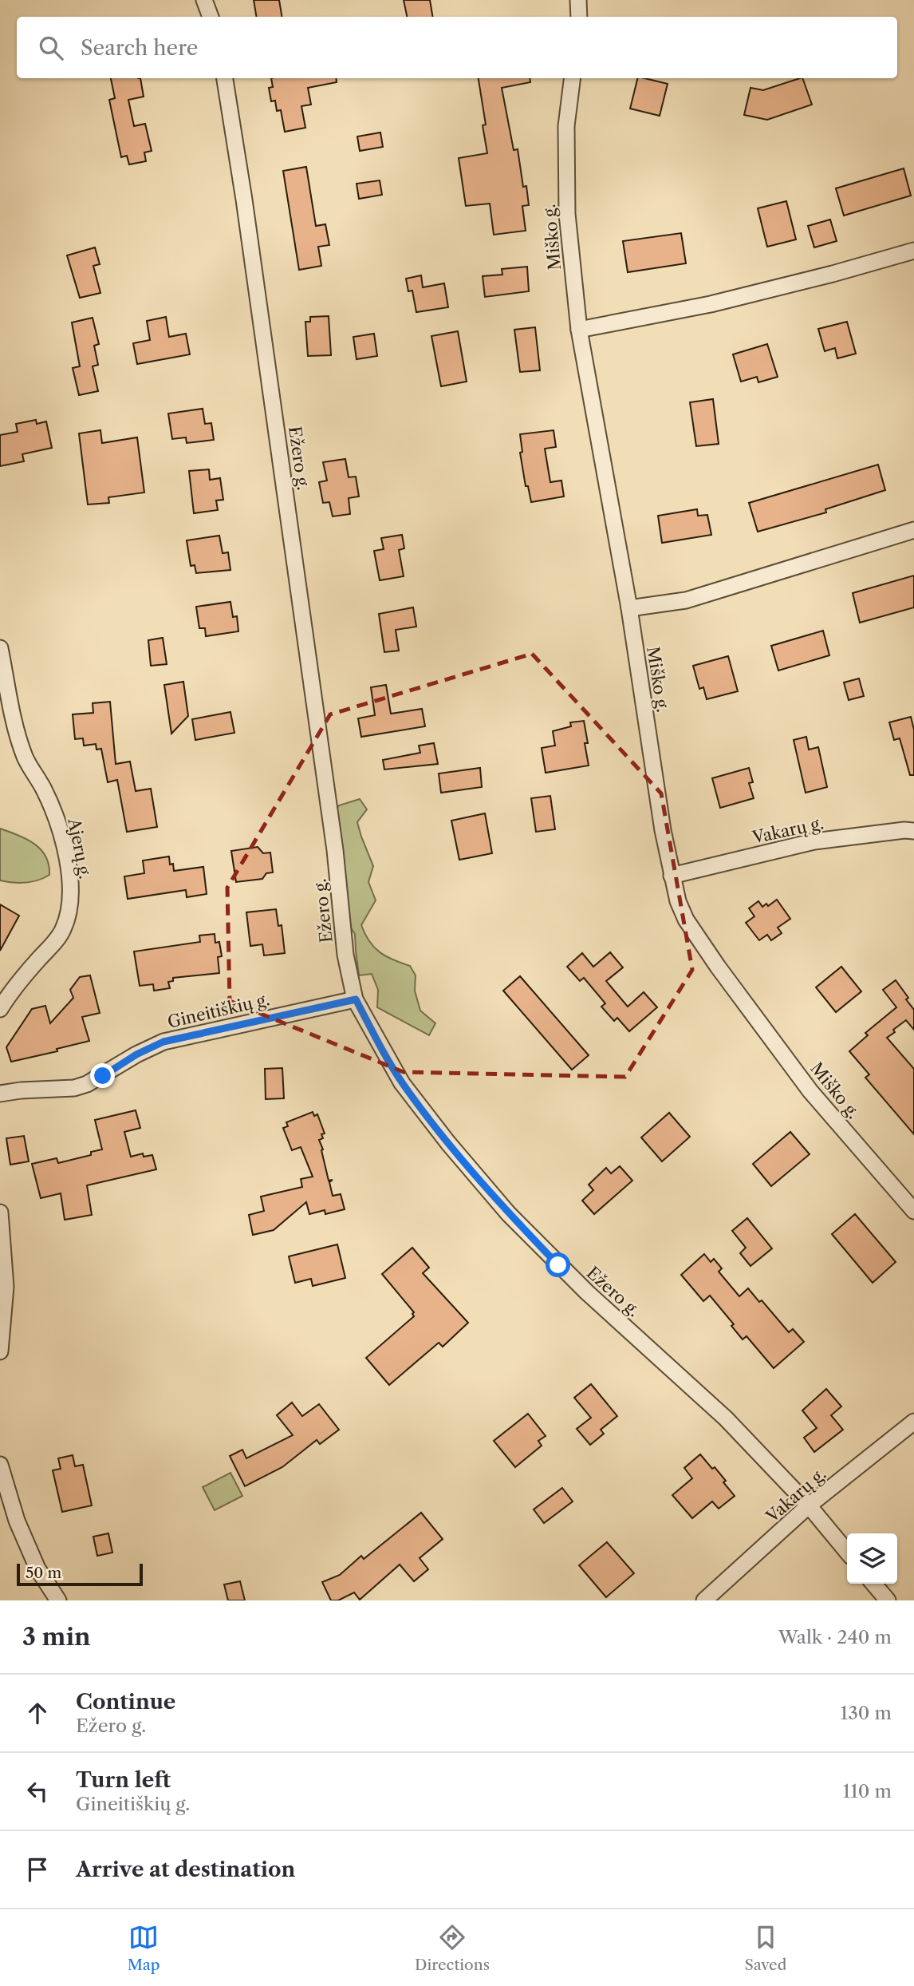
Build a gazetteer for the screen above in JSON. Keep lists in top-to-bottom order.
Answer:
{
  "streets": {
    "street": [
      "Miško g.",
      "Ežero g.",
      "Vakarų g.",
      "Ajerų g.",
      "Gineitiškių g."
    ]
  },
  "crossings": [
    ["Miško g.", "Vakarų g."],
    ["Ežero g.", "Vakarų g."],
    ["Ežero g.", "Gineitiškių g."]
  ],
  "scale_bar": "50 m",
  "page": {
    "search": "Search here",
    "scale": "50 m",
    "heading": ["3 min", "Walk · 240 m"],
    "list": [
      ["Continue", "Ežero g.", "130 m"],
      ["Turn left", "Gineitiškių g.", "110 m"],
      "Arrive at destination"
    ],
    "nav": ["Map", "Directions", "Saved"]
  }
}
